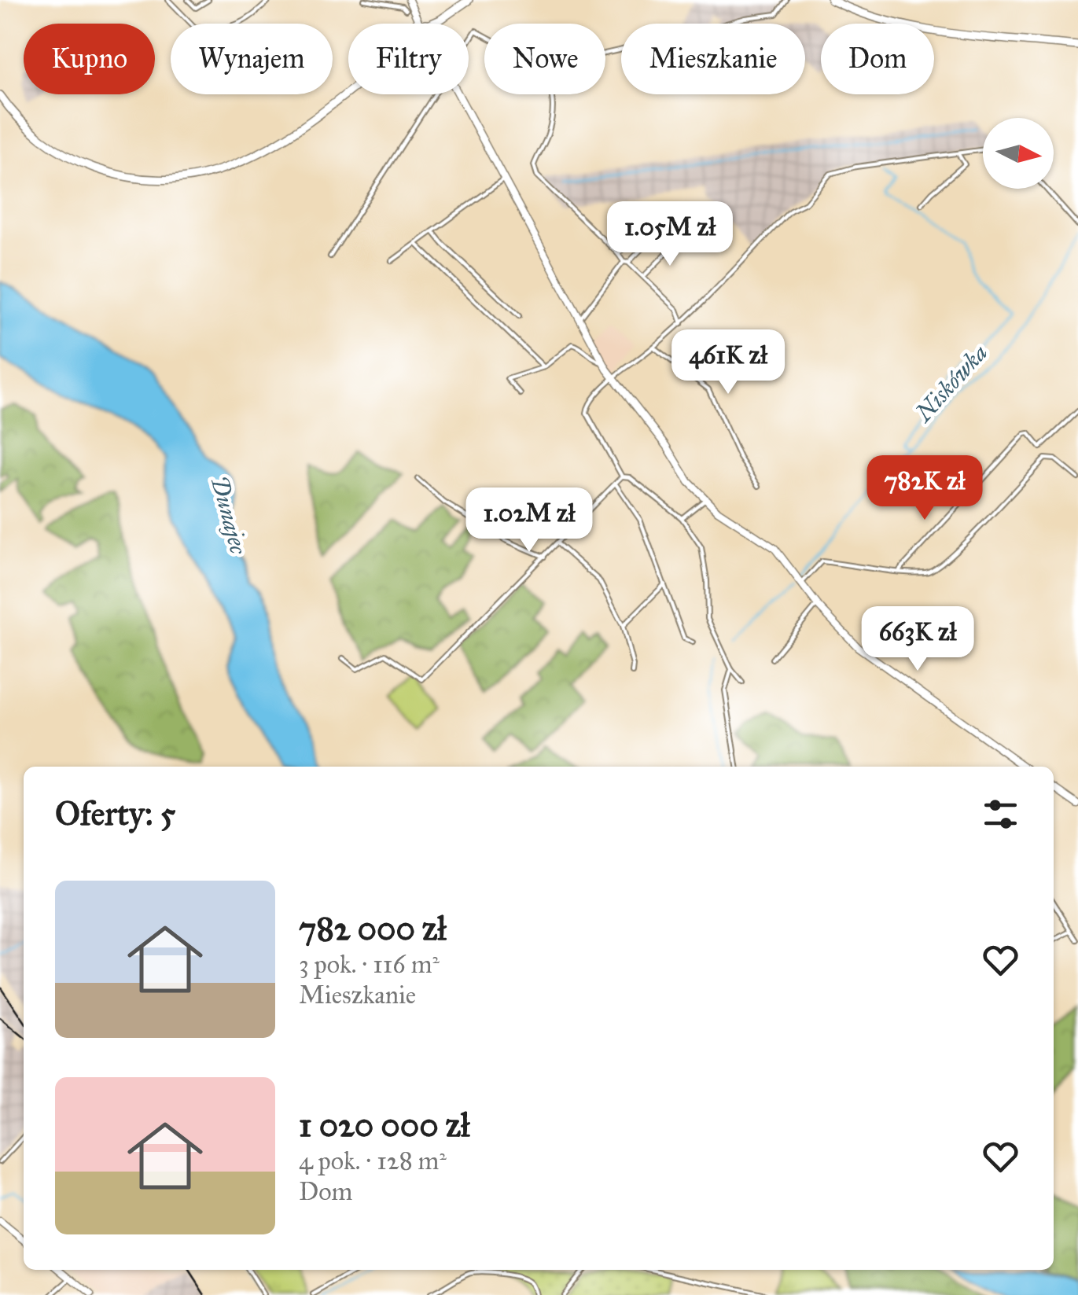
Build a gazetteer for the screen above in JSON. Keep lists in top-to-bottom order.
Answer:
{
  "water": ["Niskówka", "Dunajec"],
  "north": "right",
  "page": {
    "chip": [
      "Kupno",
      "Wynajem",
      "Filtry",
      "Nowe",
      "Mieszkanie",
      "Dom"
    ],
    "price": [
      "1.05M zł",
      "461K zł",
      "782K zł",
      "1.02M zł",
      "663K zł"
    ],
    "heading": "Oferty: 5",
    "list": [
      {
        "name": "782 000 zł",
        "note": "3 pok. · 116 m² · Mieszkanie"
      },
      {
        "name": "1 020 000 zł",
        "note": "4 pok. · 128 m² · Dom"
      }
    ]
  }
}
